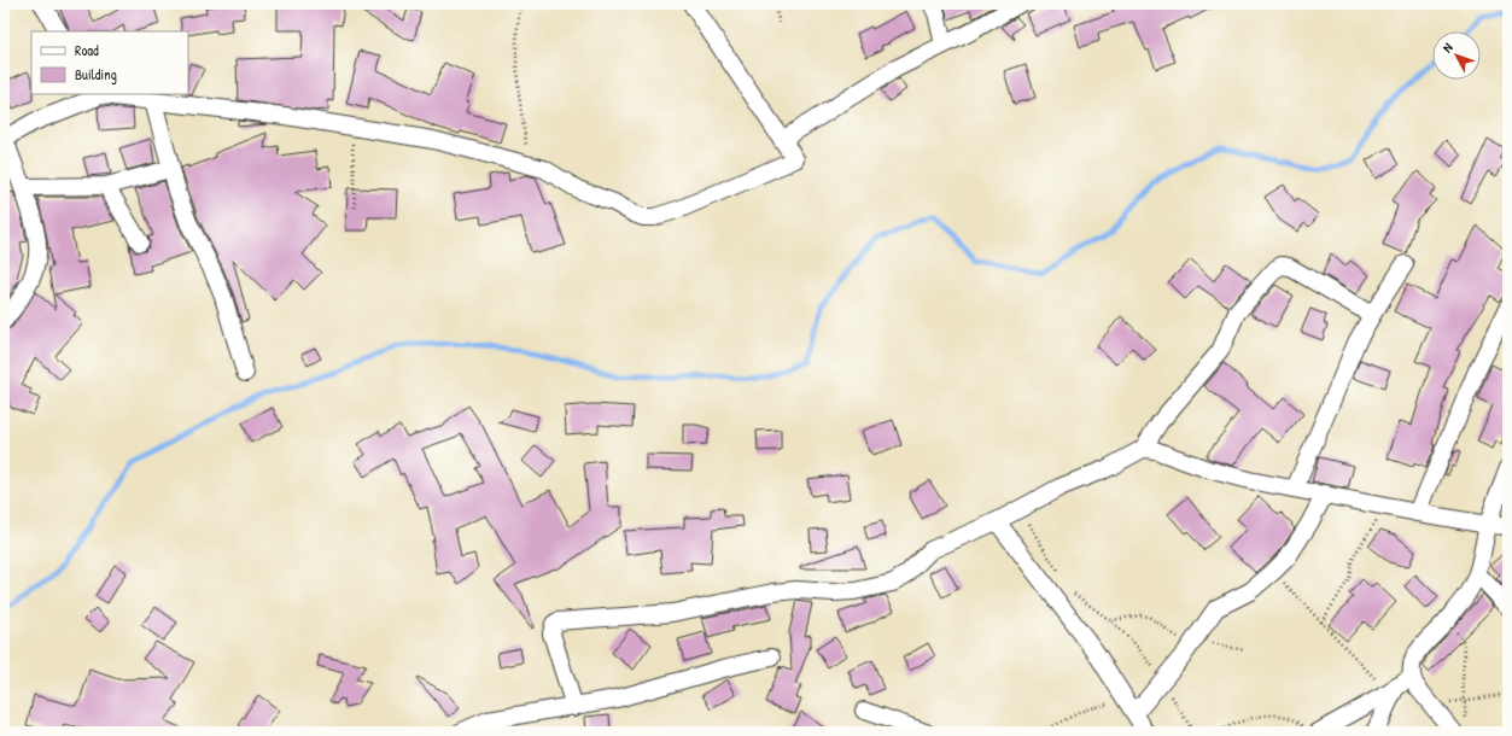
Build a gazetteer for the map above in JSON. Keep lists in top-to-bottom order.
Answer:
{
  "legend": ["Road", "Building"],
  "north": "top left"
}
